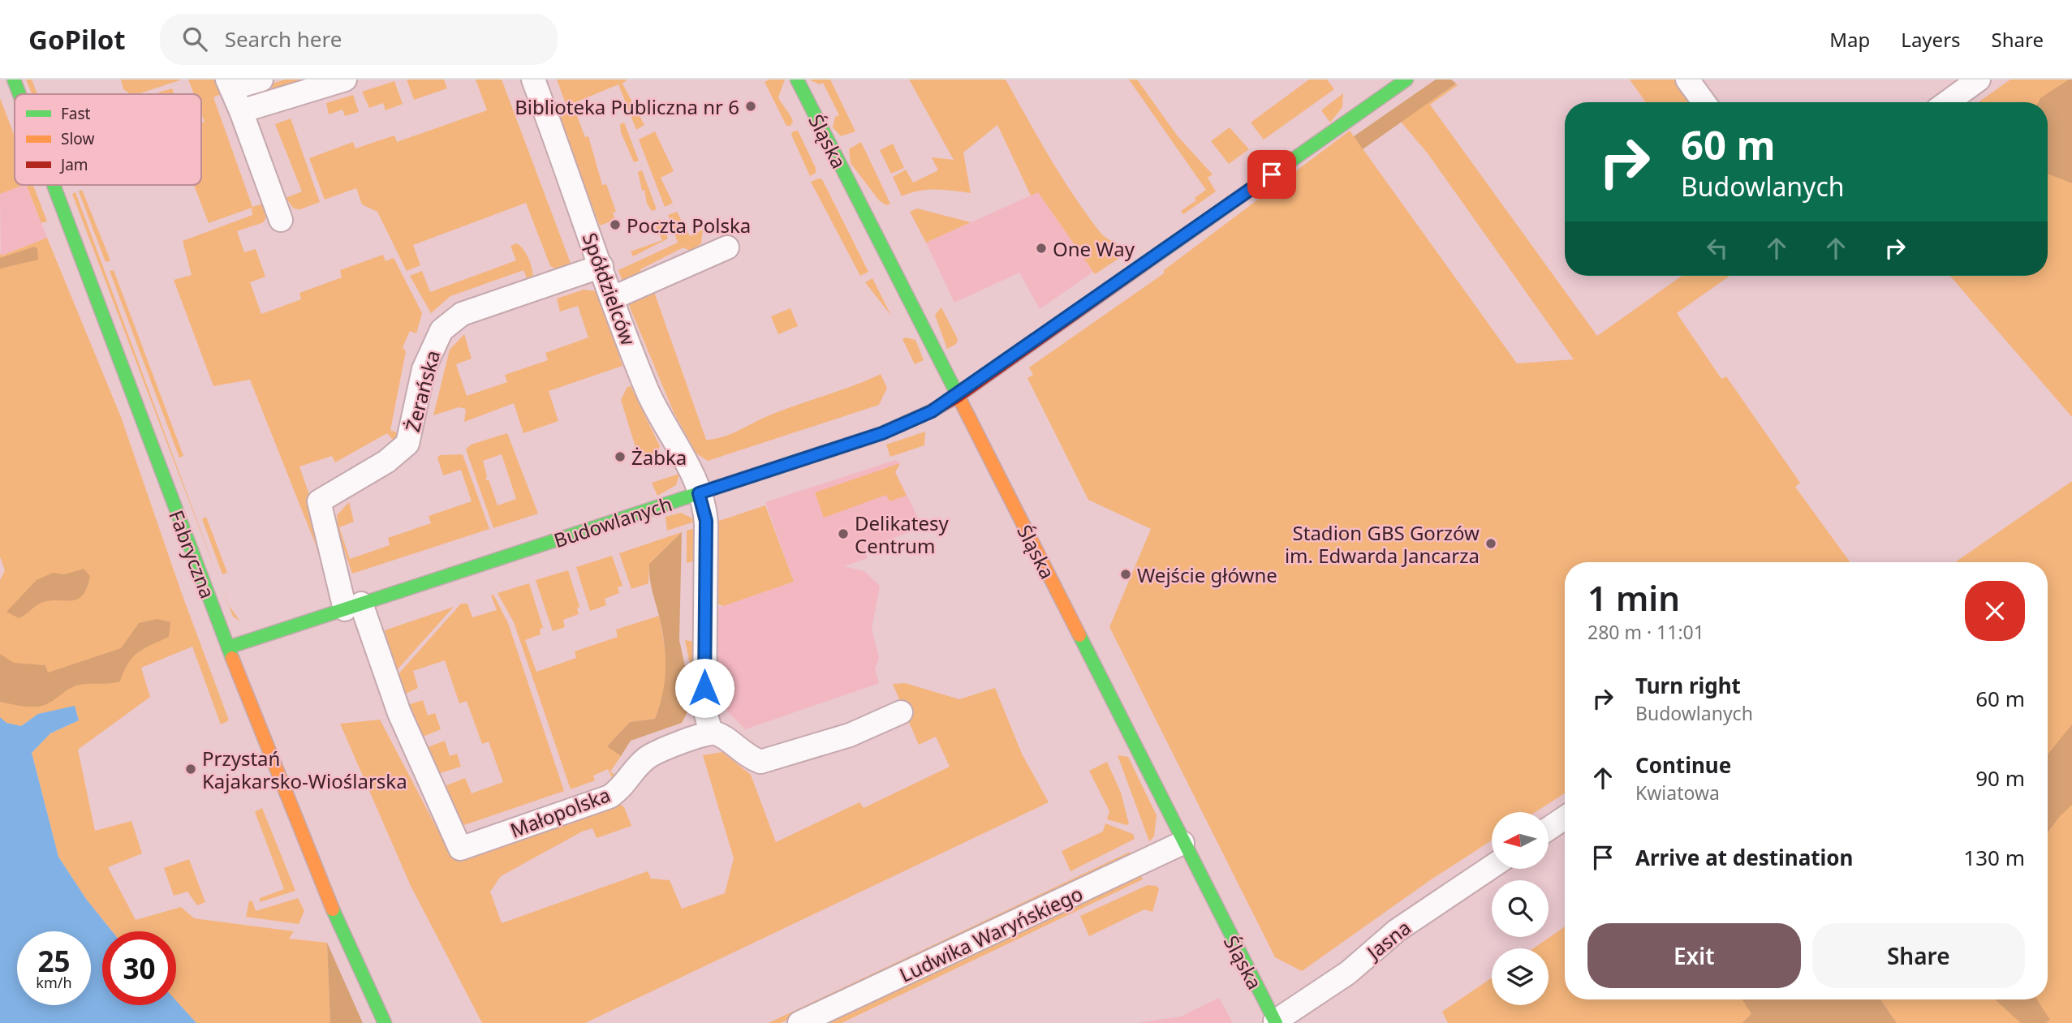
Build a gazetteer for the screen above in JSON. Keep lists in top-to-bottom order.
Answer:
{
  "streets": {
    "street": [
      "Śląska",
      "Spółdzielców",
      "Żerańska",
      "Budowlanych",
      "Fabryczna",
      "Małopolska",
      "Ludwika Waryńskiego",
      "Jasna"
    ]
  },
  "crossings": [
    ["Śląska", "Budowlanych"],
    ["Śląska", "Ludwika Waryńskiego"],
    ["Śląska", "Jasna"],
    ["Spółdzielców", "Żerańska"],
    ["Spółdzielców", "Budowlanych"],
    ["Żerańska", "Budowlanych"],
    ["Żerańska", "Małopolska"],
    ["Budowlanych", "Fabryczna"],
    ["Budowlanych", "Małopolska"]
  ],
  "places": [
    "Biblioteka Publiczna nr 6",
    "Poczta Polska",
    "One Way",
    "Żabka",
    "Delikatesy Centrum",
    "Stadion GBS Gorzów im. Edwarda Jancarza",
    "Wejście główne",
    "Przystań Kajakarsko-Wioślarska"
  ],
  "legend": ["Fast", "Slow", "Jam"],
  "north": "left",
  "page": {
    "header": "GoPilot",
    "search": "Search here",
    "nav": ["Map", "Layers", "Share"],
    "turn": ["60 m", "Budowlanych"],
    "heading": ["1 min", "280 m · 11:01"],
    "list": [
      {
        "name": "Turn right",
        "note": "Budowlanych",
        "value": "60 m"
      },
      {
        "name": "Continue",
        "note": "Kwiatowa",
        "value": "90 m"
      },
      {
        "name": "Arrive at destination",
        "value": "130 m"
      }
    ],
    "buttons": ["Exit", "Share"],
    "speed": "25 km/h",
    "limit": "30"
  }
}
